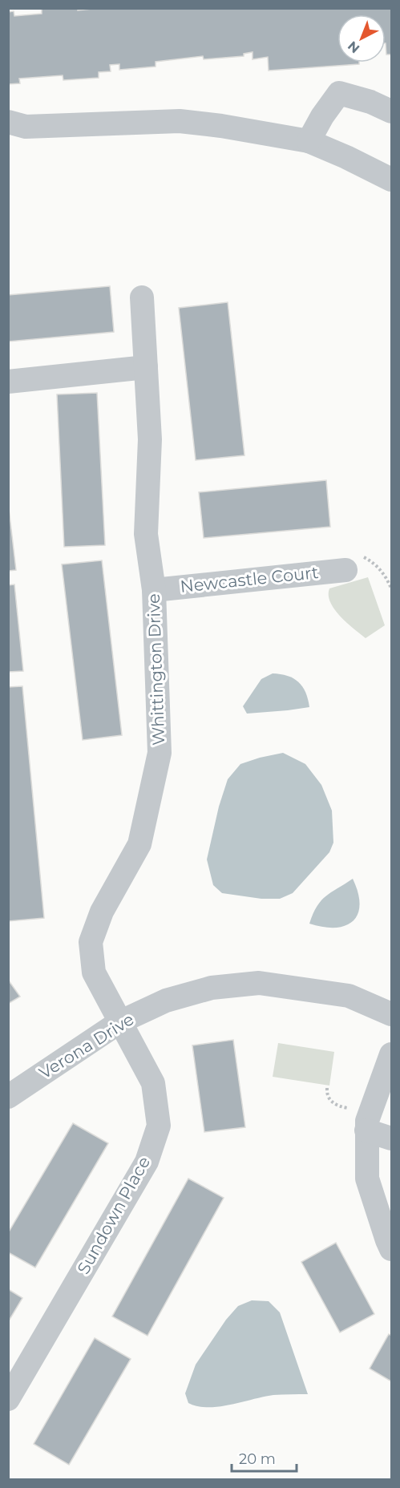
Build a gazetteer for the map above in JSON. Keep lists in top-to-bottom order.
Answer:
{
  "streets": {
    "street": [
      "Newcastle Court",
      "Whittington Drive",
      "Verona Drive",
      "Sundown Place"
    ]
  },
  "crossings": [
    ["Newcastle Court", "Whittington Drive"],
    ["Whittington Drive", "Verona Drive"],
    ["Whittington Drive", "Sundown Place"],
    ["Verona Drive", "Sundown Place"]
  ],
  "scale_bar": "20 m",
  "north": "bottom left"
}
